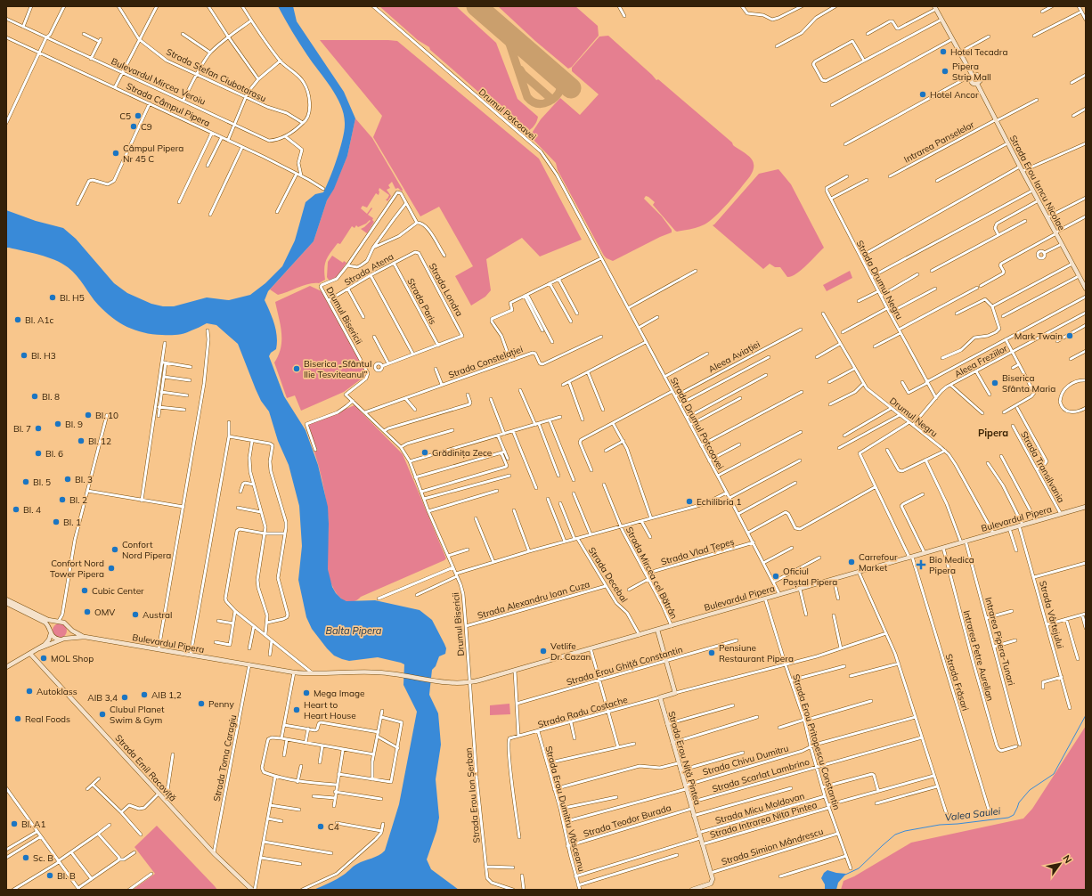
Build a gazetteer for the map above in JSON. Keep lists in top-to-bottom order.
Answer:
{
  "streets": {
    "main road": [
      "Strada Erou Iancu Nicolae",
      "Bulevardul Pipera",
      "Strada Erou Niță Pintea",
      "Strada Emil Racoviță"
    ],
    "street": [
      "Strada Stefan Ciubotarasu",
      "Bulevardul Mircea Veroiu",
      "Strada Câmpul Pipera",
      "Drumul Potcoavei",
      "Intrarea Panselelor",
      "Strada Atena",
      "Strada Drumul Negru",
      "Strada Londra",
      "Strada Paris",
      "Drumul Bisericii",
      "Aleea Aviației",
      "Aleea Freziilor",
      "Strada Constelației",
      "Drumul Negru",
      "Strada Drumul Potcoavei",
      "Strada Transilvania",
      "Strada Vlad Țepeș",
      "Strada Mircea cel Bătrân",
      "Strada Decebal",
      "Strada Alexandru Ioan Cuza",
      "Strada Vârtejului",
      "Intrarea Pipera-Tunari",
      "Intrarea Petre Aurelian",
      "Strada Erou Ghiță Constantin",
      "Strada Frăsari",
      "Strada Radu Costache",
      "Strada Erou Pritopescu Constantin",
      "Strada Toma Caragiu",
      "Strada Chivu Dumitru",
      "Strada Scarlat Lambrino",
      "Strada Erou Ion Șerban",
      "Strada Micu Moldovan",
      "Strada Erou Dumitru Vlăsceanu",
      "Strada Intrarea Nita Pintea",
      "Strada Teodor Burada",
      "Strada Simion Mândrescu"
    ]
  },
  "crossings": [
    ["Strada Stefan Ciubotarasu", "Bulevardul Mircea Veroiu"],
    ["Drumul Potcoavei", "Strada Drumul Potcoavei"],
    ["Intrarea Panselelor", "Strada Erou Iancu Nicolae"],
    ["Strada Atena", "Strada Londra"],
    ["Strada Atena", "Strada Paris"],
    ["Strada Atena", "Drumul Bisericii"],
    ["Strada Drumul Negru", "Aleea Freziilor"],
    ["Strada Londra", "Strada Paris"],
    ["Drumul Bisericii", "Strada Constelației"],
    ["Drumul Bisericii", "Bulevardul Pipera"],
    ["Drumul Bisericii", "Strada Alexandru Ioan Cuza"],
    ["Drumul Bisericii", "Strada Erou Ion Șerban"],
    ["Aleea Aviației", "Strada Drumul Potcoavei"],
    ["Aleea Freziilor", "Drumul Negru"],
    ["Drumul Negru", "Bulevardul Pipera"],
    ["Drumul Negru", "Strada Frăsari"],
    ["Strada Drumul Potcoavei", "Bulevardul Pipera"],
    ["Strada Drumul Potcoavei", "Strada Vlad Țepeș"],
    ["Strada Transilvania", "Bulevardul Pipera"],
    ["Bulevardul Pipera", "Strada Mircea cel Bătrân"],
    ["Bulevardul Pipera", "Strada Decebal"],
    ["Bulevardul Pipera", "Strada Vârtejului"],
    ["Bulevardul Pipera", "Intrarea Pipera-Tunari"],
    ["Bulevardul Pipera", "Intrarea Petre Aurelian"],
    ["Bulevardul Pipera", "Strada Frăsari"],
    ["Bulevardul Pipera", "Strada Erou Pritopescu Constantin"],
    ["Bulevardul Pipera", "Strada Toma Caragiu"],
    ["Bulevardul Pipera", "Strada Erou Ion Șerban"],
    ["Strada Vlad Țepeș", "Strada Mircea cel Bătrân"],
    ["Strada Decebal", "Strada Alexandru Ioan Cuza"],
    ["Strada Radu Costache", "Strada Erou Niță Pintea"],
    ["Strada Radu Costache", "Strada Erou Dumitru Vlăsceanu"],
    ["Strada Erou Pritopescu Constantin", "Strada Chivu Dumitru"],
    ["Strada Erou Pritopescu Constantin", "Strada Scarlat Lambrino"],
    ["Strada Erou Pritopescu Constantin", "Strada Micu Moldovan"],
    ["Strada Erou Pritopescu Constantin", "Strada Intrarea Nita Pintea"],
    ["Strada Erou Pritopescu Constantin", "Strada Simion Mândrescu"],
    ["Strada Toma Caragiu", "Strada Emil Racoviță"],
    ["Strada Erou Niță Pintea", "Strada Chivu Dumitru"],
    ["Strada Erou Niță Pintea", "Strada Scarlat Lambrino"],
    ["Strada Erou Niță Pintea", "Strada Micu Moldovan"],
    ["Strada Erou Niță Pintea", "Strada Intrarea Nita Pintea"],
    ["Strada Erou Niță Pintea", "Strada Teodor Burada"],
    ["Strada Erou Niță Pintea", "Strada Simion Mândrescu"],
    ["Strada Chivu Dumitru", "Strada Erou Dumitru Vlăsceanu"],
    ["Strada Erou Dumitru Vlăsceanu", "Strada Teodor Burada"]
  ],
  "districts": ["Pipera"],
  "water": ["Balta Pipera", "Valea Saulei"],
  "places": {
    "other": [
      "Hotel Tecadra",
      "Pipera Strip Mall",
      "Hotel Ancor",
      "C5",
      "C9",
      "Câmpul Pipera Nr 45 C",
      "Bl. H5",
      "Bl. A1c",
      "Mark Twain",
      "Bl. H3",
      "Biserica „Sfântul Ilie Tesviteanul”",
      "Biserica Sfânta Maria",
      "Bl. 8",
      "Bl. 10",
      "Bl. 9",
      "Bl. 7",
      "Bl. 12",
      "Grădinița Zece",
      "Bl. 6",
      "Bl. 3",
      "Bl. 5",
      "Bl. 2",
      "Echilibria 1",
      "Bl. 4",
      "Bl. 1",
      "Confort Nord Pipera",
      "Carrefour Market",
      "Confort Nord Tower Pipera",
      "Oficiul Poștal Pipera",
      "Cubic Center",
      "OMV",
      "Austral",
      "Vetlife Dr. Cazan",
      "Pensiune Restaurant Pipera",
      "MOL Shop",
      "Autoklass",
      "Mega Image",
      "AIB 1,2",
      "AIB 3,4",
      "Penny",
      "Heart to Heart House",
      "Clubul Planet Swim & Gym",
      "Real Foods",
      "Bl. A1",
      "C4",
      "Sc. B",
      "Bl. B"
    ],
    "health": ["Bio Medica Pipera"]
  },
  "north": "top right"
}
